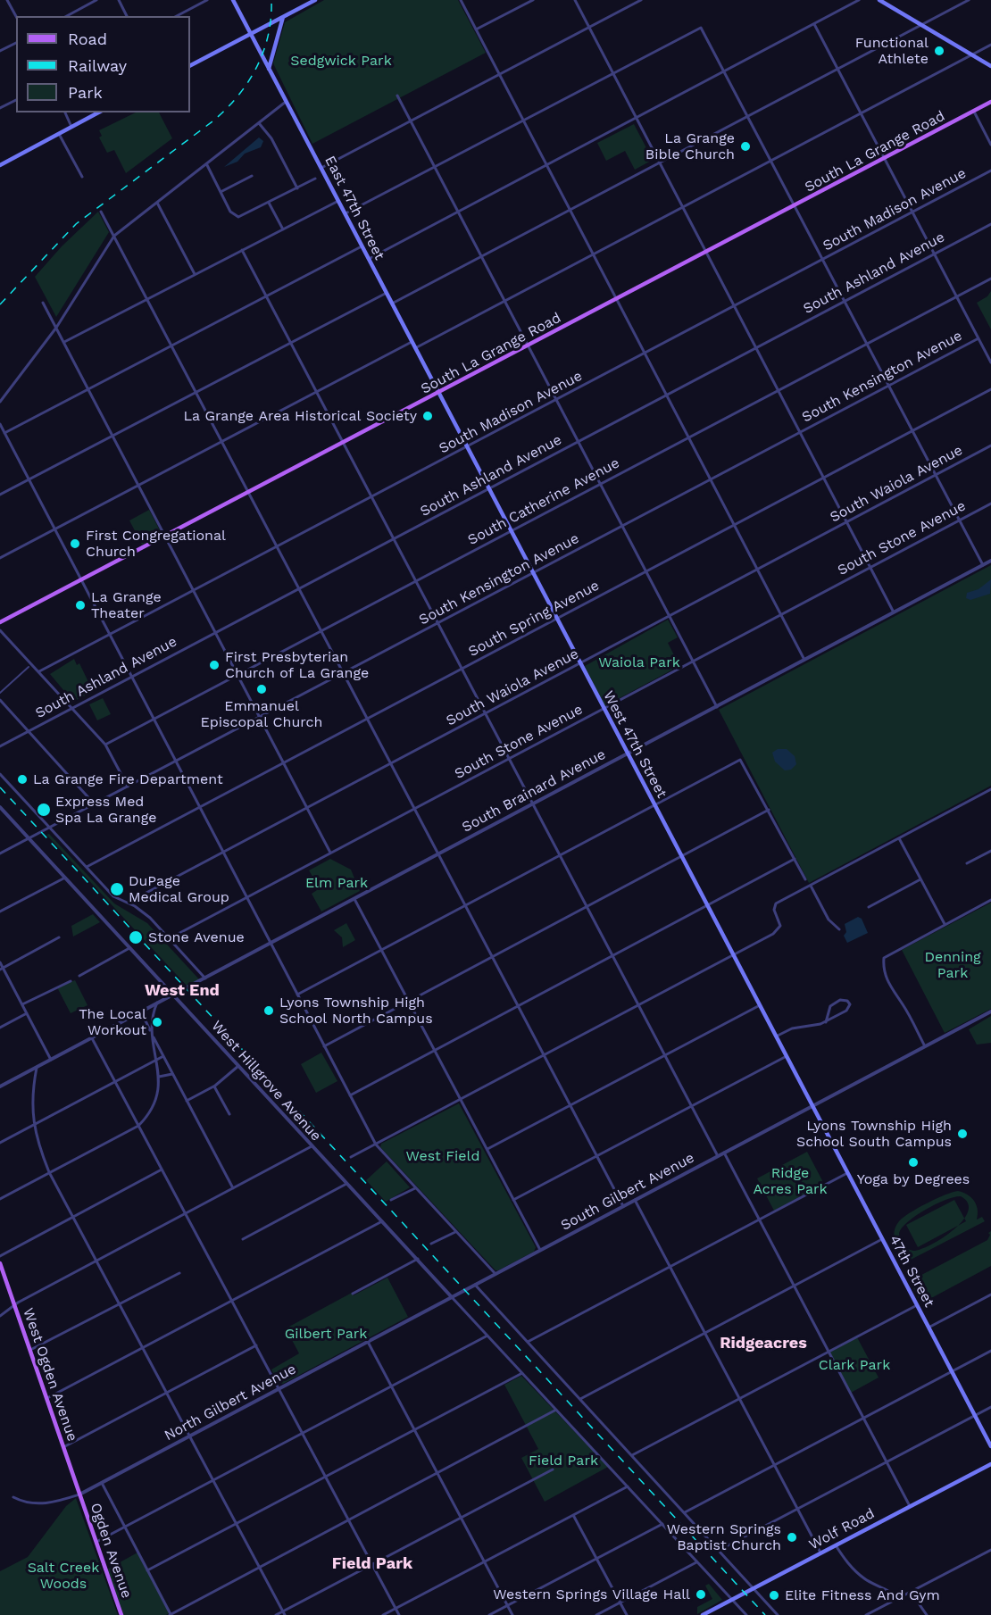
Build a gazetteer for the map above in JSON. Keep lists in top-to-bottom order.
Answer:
{
  "streets": {
    "main road": [
      "South La Grange Road",
      "East 47th Street",
      "West 47th Street",
      "47th Street",
      "West Ogden Avenue",
      "Wolf Road",
      "Ogden Avenue"
    ],
    "street": [
      "South Madison Avenue",
      "South Ashland Avenue",
      "South Kensington Avenue",
      "South Waiola Avenue",
      "South Catherine Avenue",
      "South Stone Avenue",
      "South Spring Avenue",
      "South Brainard Avenue",
      "West Hillgrove Avenue",
      "South Gilbert Avenue",
      "North Gilbert Avenue"
    ]
  },
  "crossings": [
    ["South La Grange Road", "East 47th Street"],
    ["South La Grange Road", "West 47th Street"],
    ["East 47th Street", "West 47th Street"],
    ["South Madison Avenue", "West 47th Street"],
    ["South Ashland Avenue", "West 47th Street"],
    ["South Kensington Avenue", "West 47th Street"],
    ["South Kensington Avenue", "West Hillgrove Avenue"],
    ["South Waiola Avenue", "West 47th Street"],
    ["South Catherine Avenue", "West 47th Street"],
    ["South Stone Avenue", "West 47th Street"],
    ["South Spring Avenue", "West 47th Street"],
    ["West 47th Street", "South Brainard Avenue"],
    ["West 47th Street", "South Gilbert Avenue"],
    ["West 47th Street", "47th Street"],
    ["South Brainard Avenue", "West Hillgrove Avenue"],
    ["West Hillgrove Avenue", "South Gilbert Avenue"],
    ["West Hillgrove Avenue", "North Gilbert Avenue"],
    ["South Gilbert Avenue", "47th Street"],
    ["South Gilbert Avenue", "North Gilbert Avenue"],
    ["West Ogden Avenue", "North Gilbert Avenue"],
    ["West Ogden Avenue", "Ogden Avenue"],
    ["North Gilbert Avenue", "Ogden Avenue"]
  ],
  "districts": ["West End", "Ridgeacres", "Field Park"],
  "parks": [
    "Sedgwick Park",
    "Waiola Park",
    "Elm Park",
    "Denning Park",
    "West Field",
    "Ridge Acres Park",
    "Gilbert Park",
    "Clark Park",
    "Field Park",
    "Salt Creek Woods"
  ],
  "places": [
    "Functional Athlete",
    "La Grange Bible Church",
    "La Grange Area Historical Society",
    "First Congregational Church",
    "La Grange Theater",
    "First Presbyterian Church of La Grange",
    "Emmanuel Episcopal Church",
    "La Grange Fire Department",
    "Express Med Spa La Grange",
    "DuPage Medical Group",
    "Stone Avenue",
    "Lyons Township High School North Campus",
    "The Local Workout",
    "Lyons Township High School South Campus",
    "Yoga by Degrees",
    "Western Springs Baptist Church",
    "Western Springs Village Hall",
    "Elite Fitness And Gym"
  ],
  "legend": ["Road", "Railway", "Park"]
}
